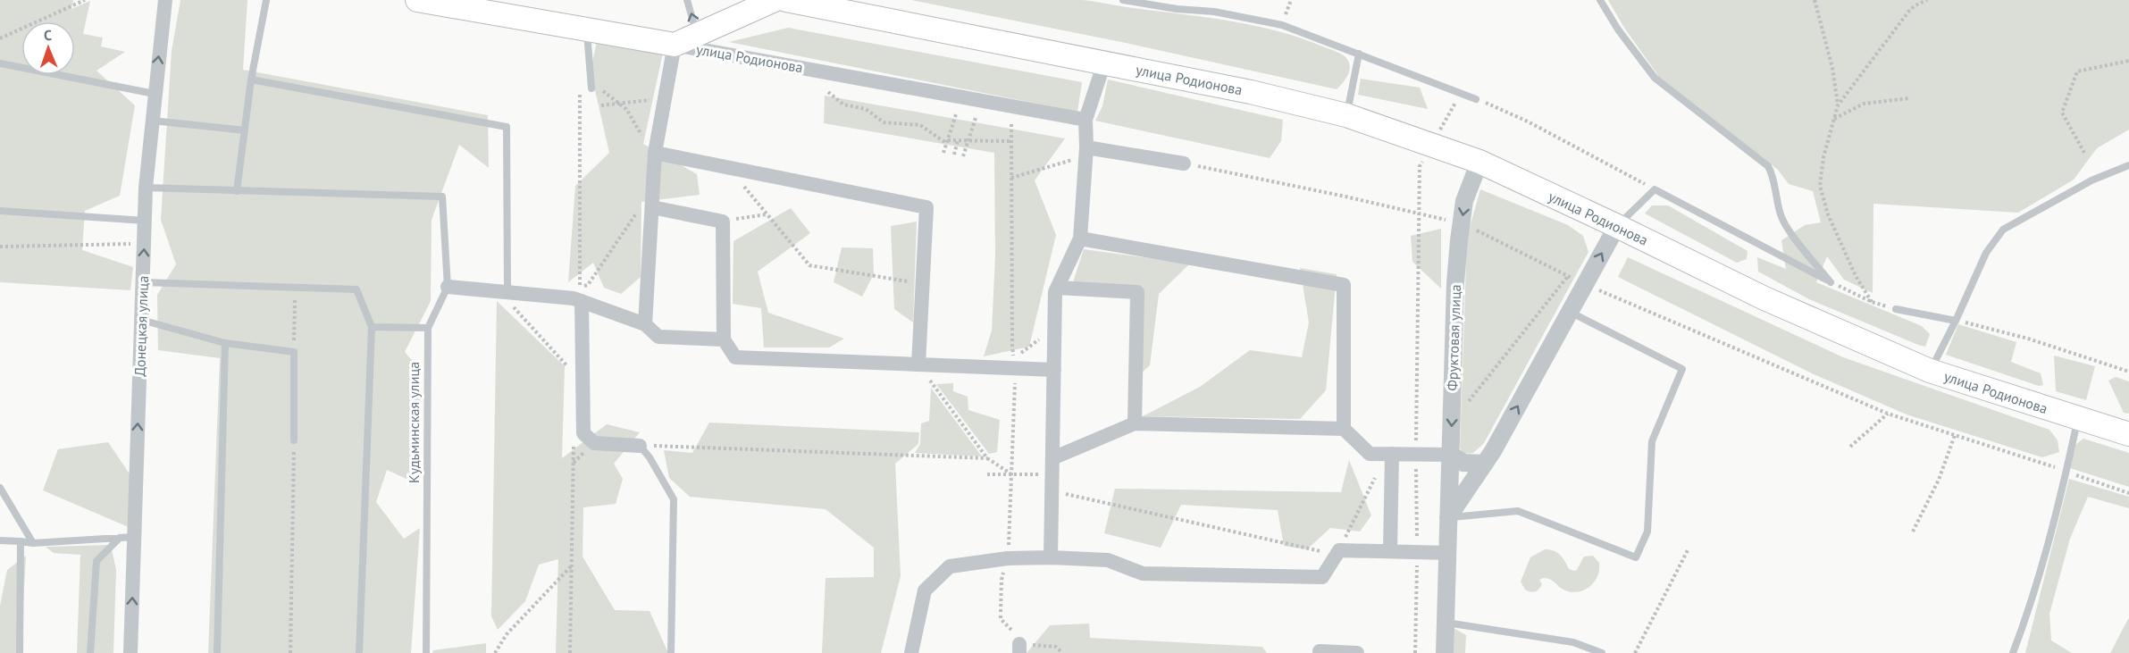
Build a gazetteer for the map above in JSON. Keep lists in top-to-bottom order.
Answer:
{
  "streets": {
    "main road": ["улица Родионова"],
    "street": ["Донецкая улица", "Фруктовая улица"],
    "lane": ["Кудьминская улица"]
  },
  "crossings": [
    ["улица Родионова", "Фруктовая улица"]
  ],
  "one_way": ["Донецкая улица"],
  "north": "top"
}
